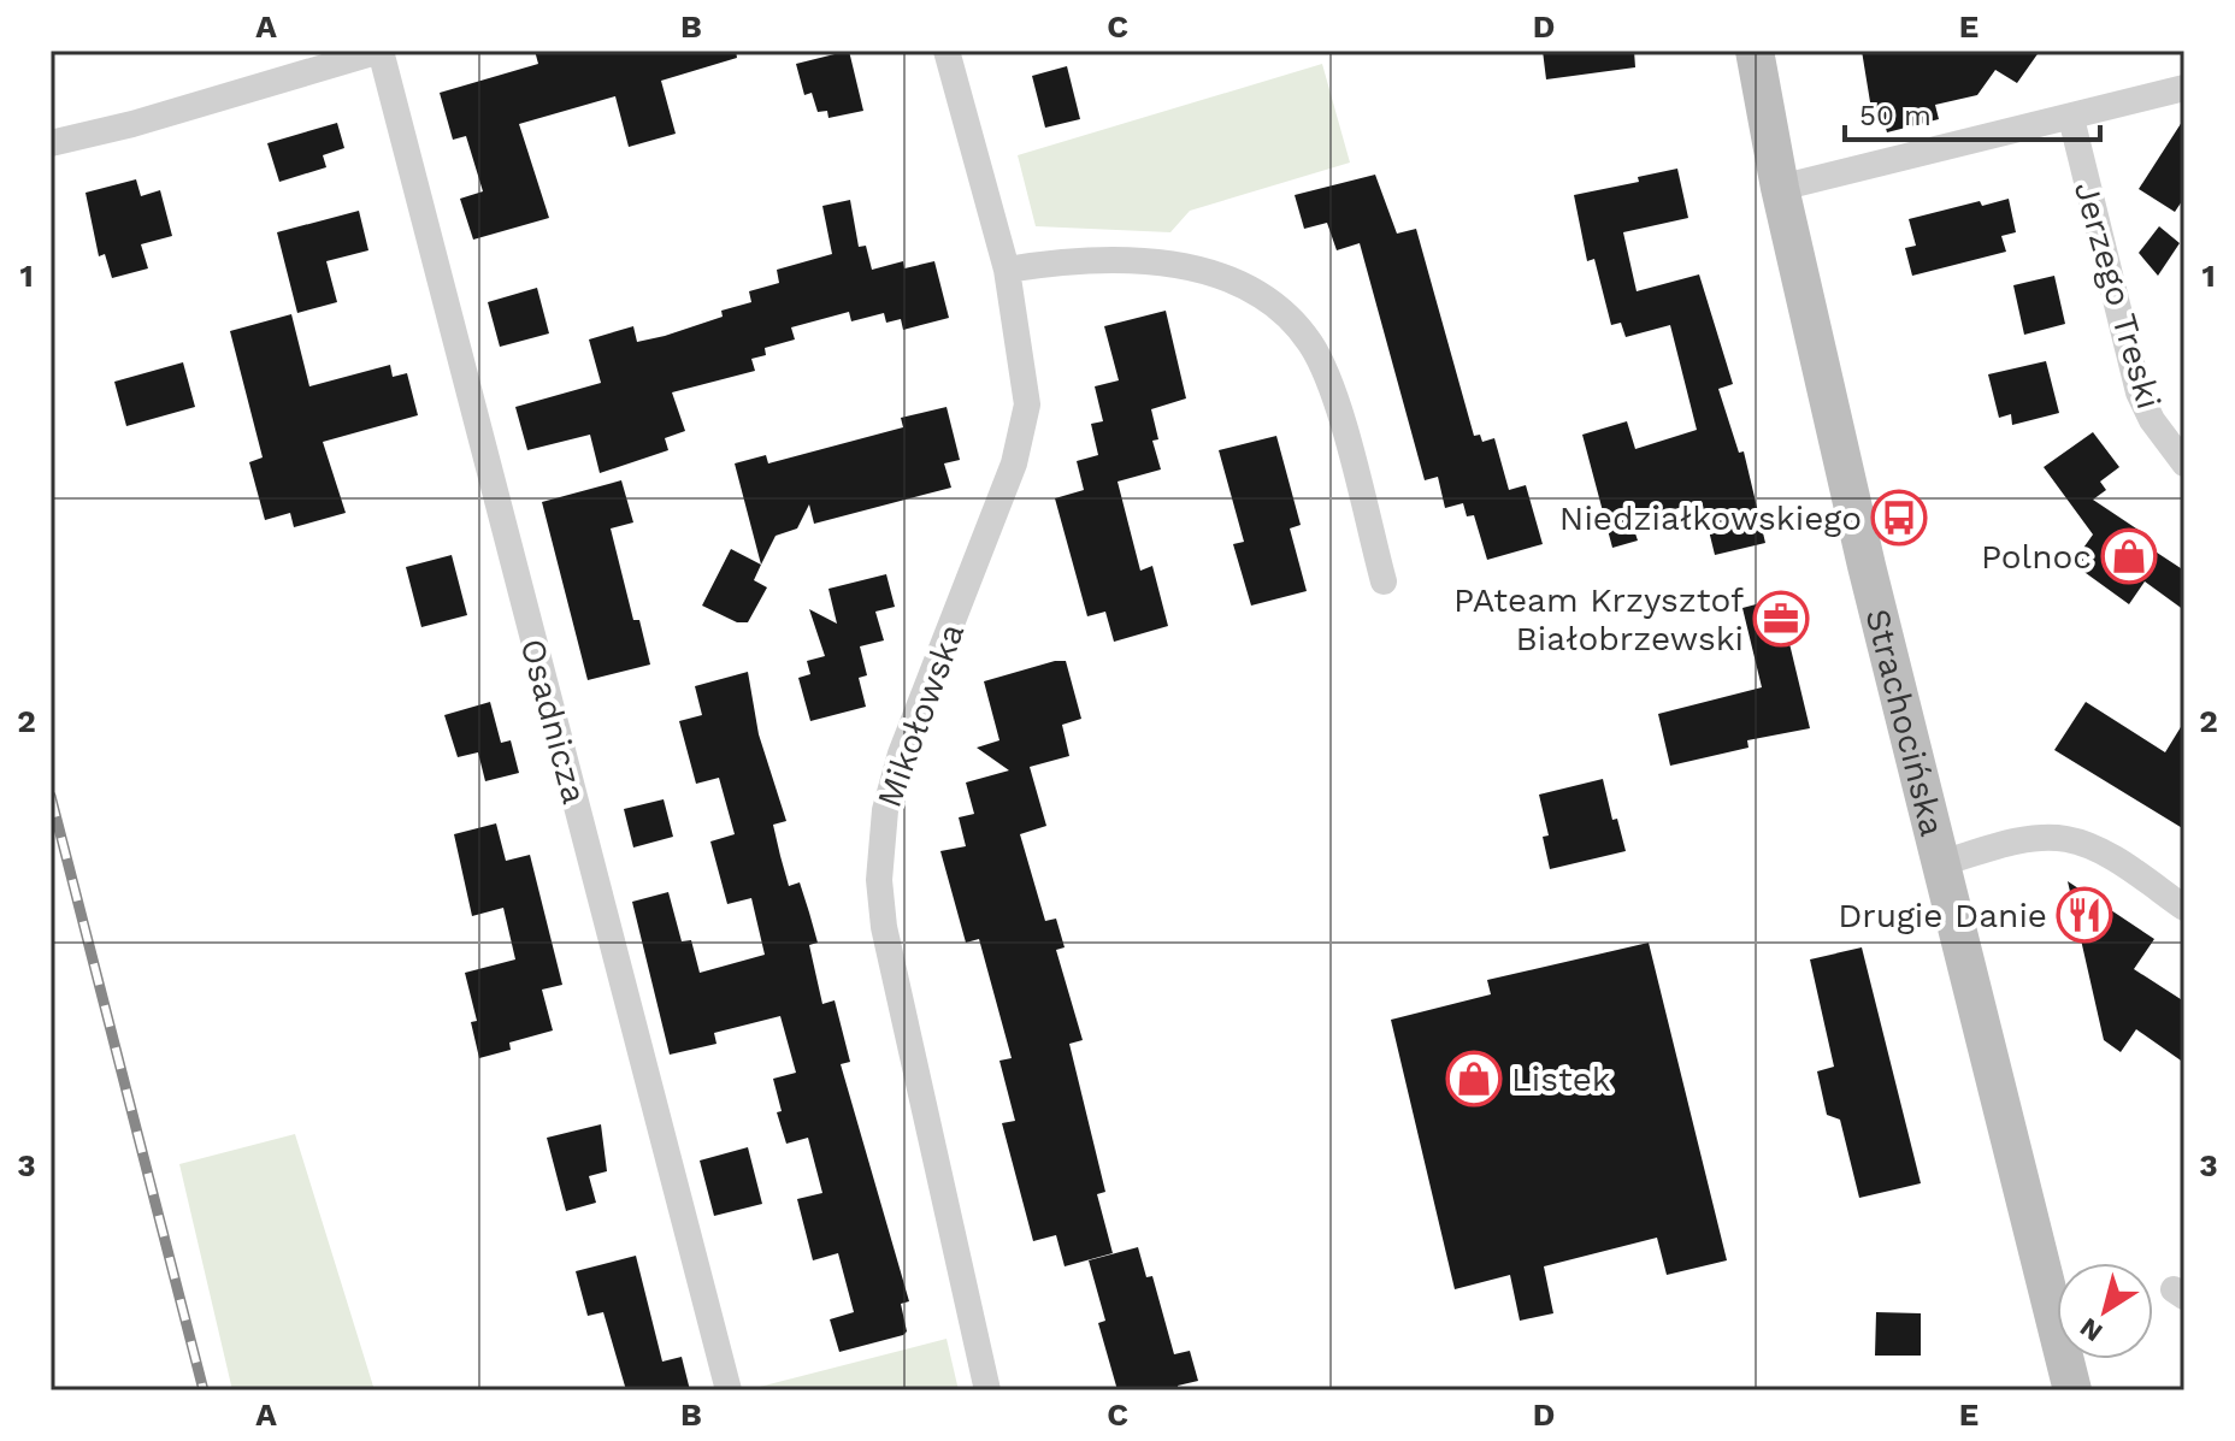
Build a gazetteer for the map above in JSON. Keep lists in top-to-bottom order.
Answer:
{
  "streets": {
    "main road": ["Strachocińska"],
    "street": ["Jerzego Treski", "Mikołowska", "Osadnicza"]
  },
  "places": {
    "bus stop": ["Niedziałkowskiego"],
    "shop": ["Polnoc", "Listek"],
    "office": ["PAteam Krzysztof Białobrzewski"],
    "restaurant": ["Drugie Danie"]
  },
  "scale_bar": "50 m",
  "north": "bottom left",
  "grid": {
    "columns": [
      "A",
      "B",
      "C",
      "D",
      "E"
    ],
    "rows": ["1", "2", "3"]
  }
}
